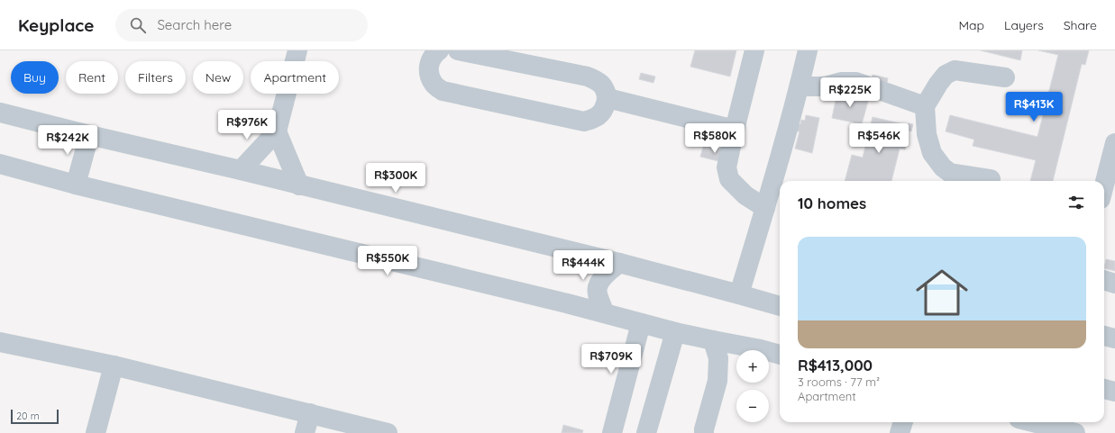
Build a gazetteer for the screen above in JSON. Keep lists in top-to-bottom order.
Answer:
{
  "scale_bar": "20 m",
  "page": {
    "header": "Keyplace",
    "search": "Search here",
    "nav": ["Map", "Layers", "Share"],
    "chip": [
      "Buy",
      "Rent",
      "Filters",
      "New",
      "Apartment"
    ],
    "price": [
      "R$225K",
      "R$413K",
      "R$976K",
      "R$580K",
      "R$546K",
      "R$242K",
      "R$300K",
      "R$550K",
      "R$444K",
      "R$709K"
    ],
    "heading": "10 homes",
    "list": [
      {
        "name": "R$413,000",
        "note": "3 rooms · 77 m² · Apartment"
      }
    ],
    "map_buttons": ["+", "−"],
    "scale": "20 m"
  }
}
